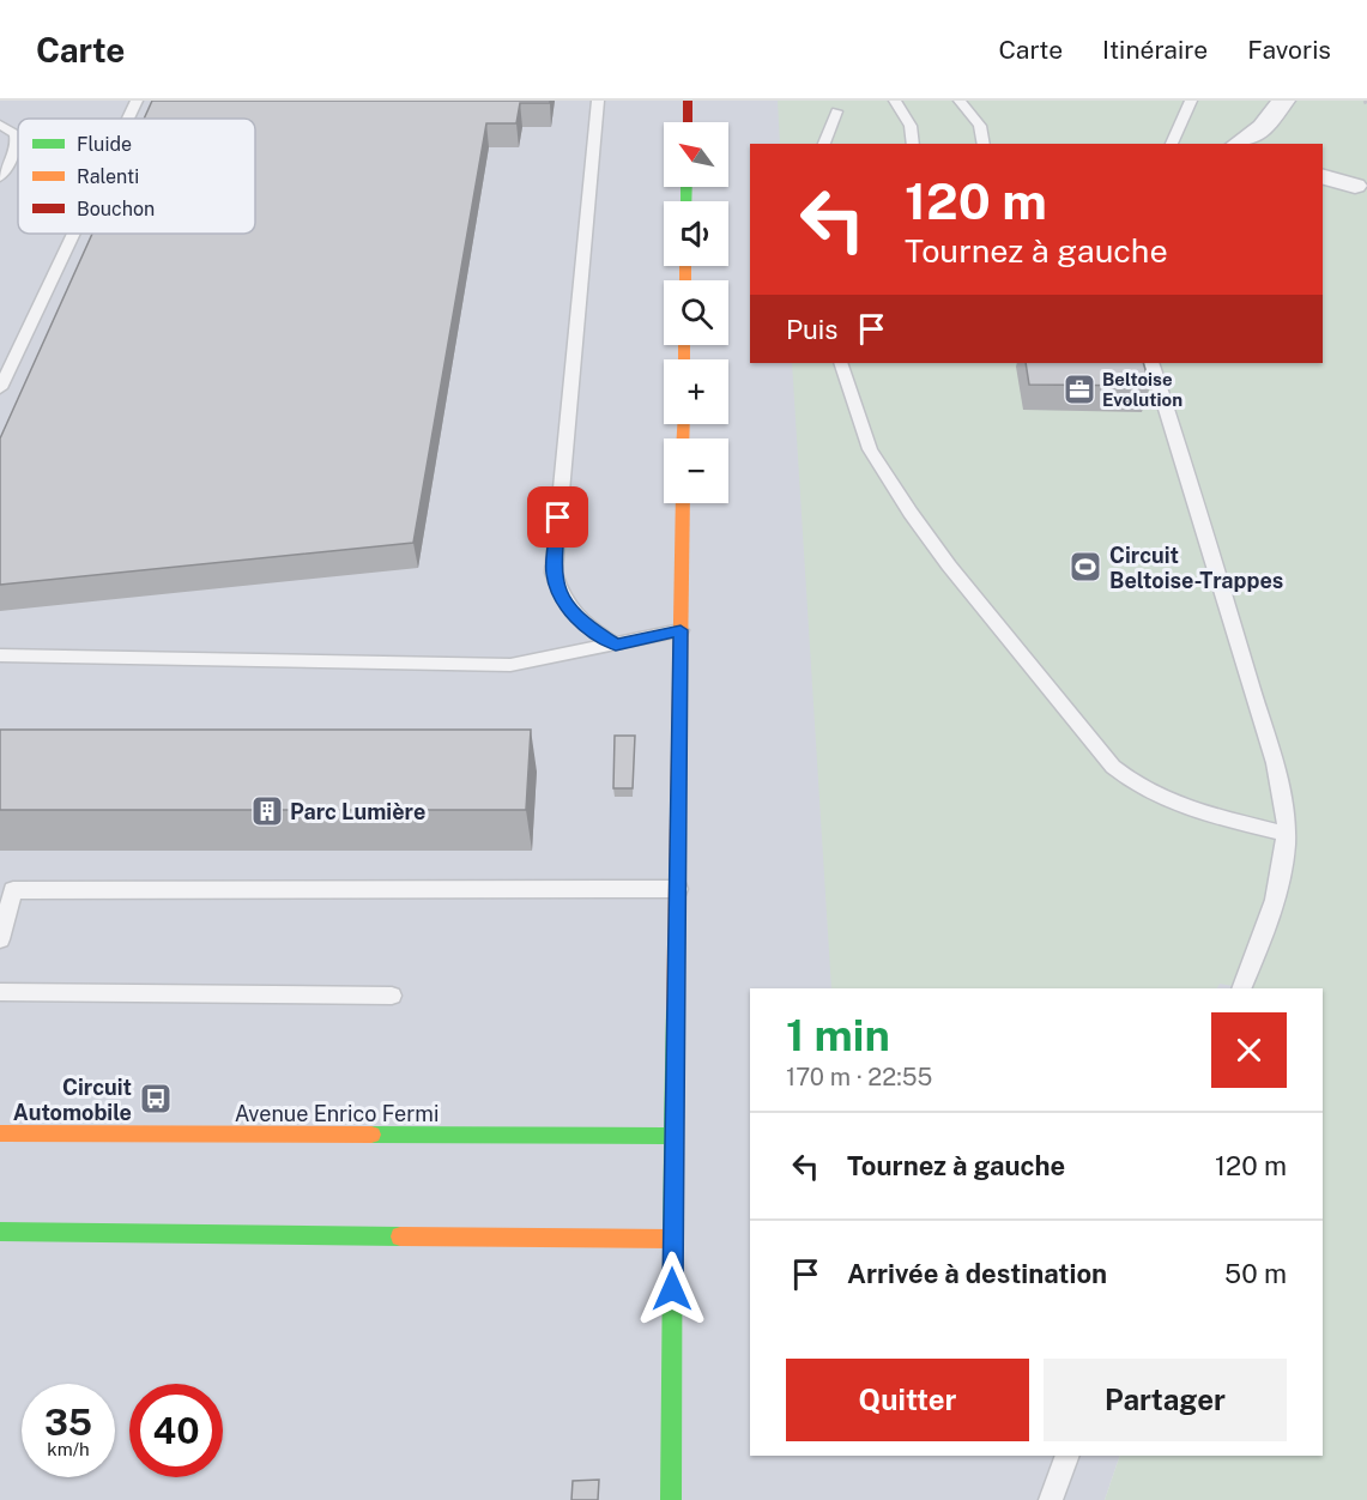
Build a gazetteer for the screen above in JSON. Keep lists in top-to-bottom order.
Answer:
{
  "streets": {
    "street": ["Avenue Enrico Fermi"]
  },
  "places": {
    "office": ["Beltoise Evolution"],
    "sports": ["Circuit Beltoise-Trappes"],
    "building": ["Parc Lumière"],
    "bus stop": ["Circuit Automobile"]
  },
  "legend": ["Fluide", "Ralenti", "Bouchon"],
  "north": "top left",
  "page": {
    "header": "Carte",
    "nav": ["Carte", "Itinéraire", "Favoris"],
    "map_buttons": ["+", "−"],
    "turn": ["120 m", "Tournez à gauche"],
    "then": "Puis",
    "heading": ["1 min", "170 m · 22:55"],
    "list": [
      {
        "name": "Tournez à gauche",
        "value": "120 m"
      },
      {
        "name": "Arrivée à destination",
        "value": "50 m"
      }
    ],
    "buttons": ["Quitter", "Partager"],
    "speed": "35 km/h",
    "limit": "40"
  }
}
